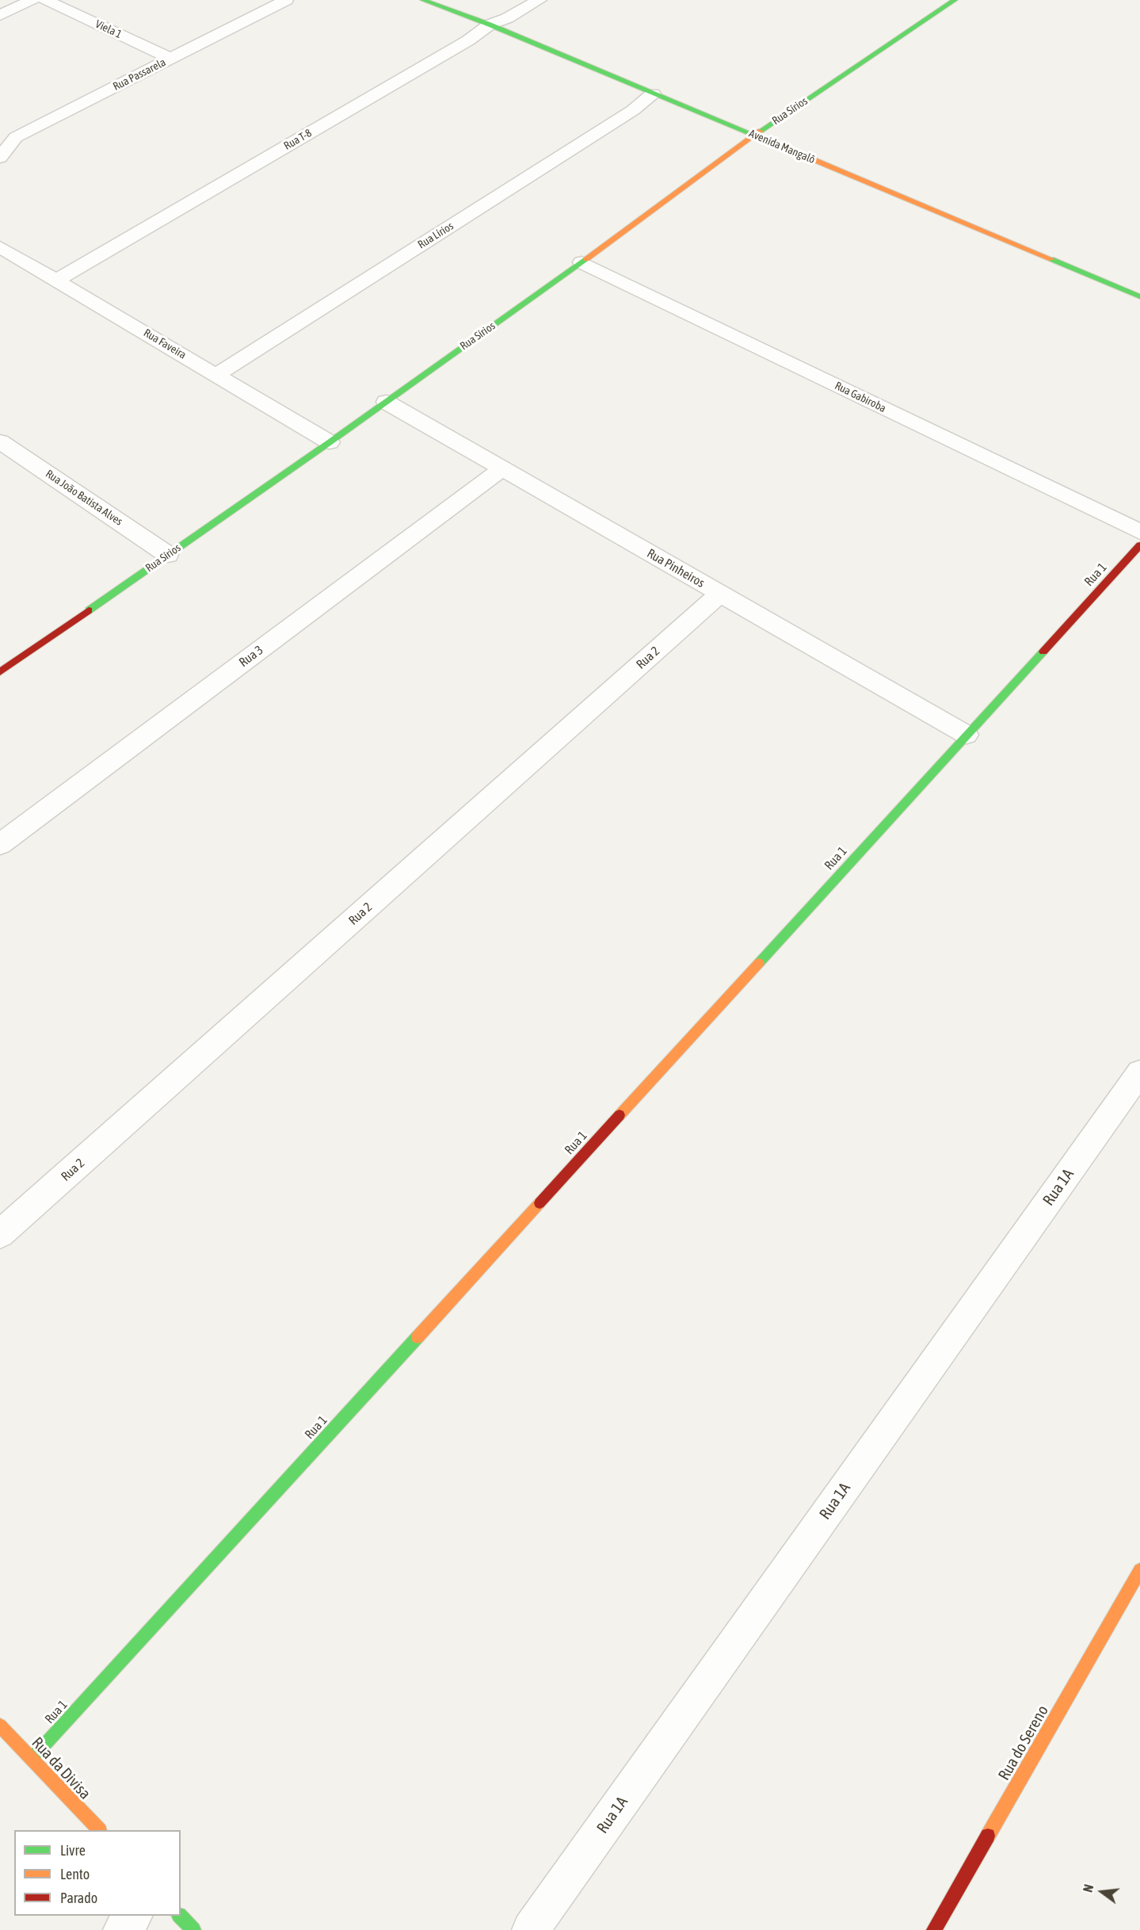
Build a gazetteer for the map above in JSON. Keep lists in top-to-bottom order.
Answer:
{
  "streets": {
    "street": [
      "Viela 1",
      "Rua Passarela",
      "Rua Sírios",
      "Rua T-8",
      "Avenida Mangalô",
      "Rua Lírios",
      "Rua Faveira",
      "Rua Gabiroba",
      "Rua João Batista Alves",
      "Rua Pinheiros",
      "Rua 1",
      "Rua 3",
      "Rua 2",
      "Rua 1A",
      "Rua do Sereno",
      "Rua da Divisa"
    ]
  },
  "crossings": [
    ["Viela 1", "Rua Passarela"],
    ["Rua Sírios", "Avenida Mangalô"],
    ["Rua Sírios", "Rua Faveira"],
    ["Rua Sírios", "Rua Gabiroba"],
    ["Rua Sírios", "Rua João Batista Alves"],
    ["Rua Sírios", "Rua Pinheiros"],
    ["Rua T-8", "Avenida Mangalô"],
    ["Rua T-8", "Rua Faveira"],
    ["Avenida Mangalô", "Rua Lírios"],
    ["Rua Lírios", "Rua Faveira"],
    ["Rua Pinheiros", "Rua 1"],
    ["Rua Pinheiros", "Rua 3"],
    ["Rua Pinheiros", "Rua 2"],
    ["Rua 1", "Rua da Divisa"]
  ],
  "legend": ["Livre", "Lento", "Parado"],
  "north": "left"
}
